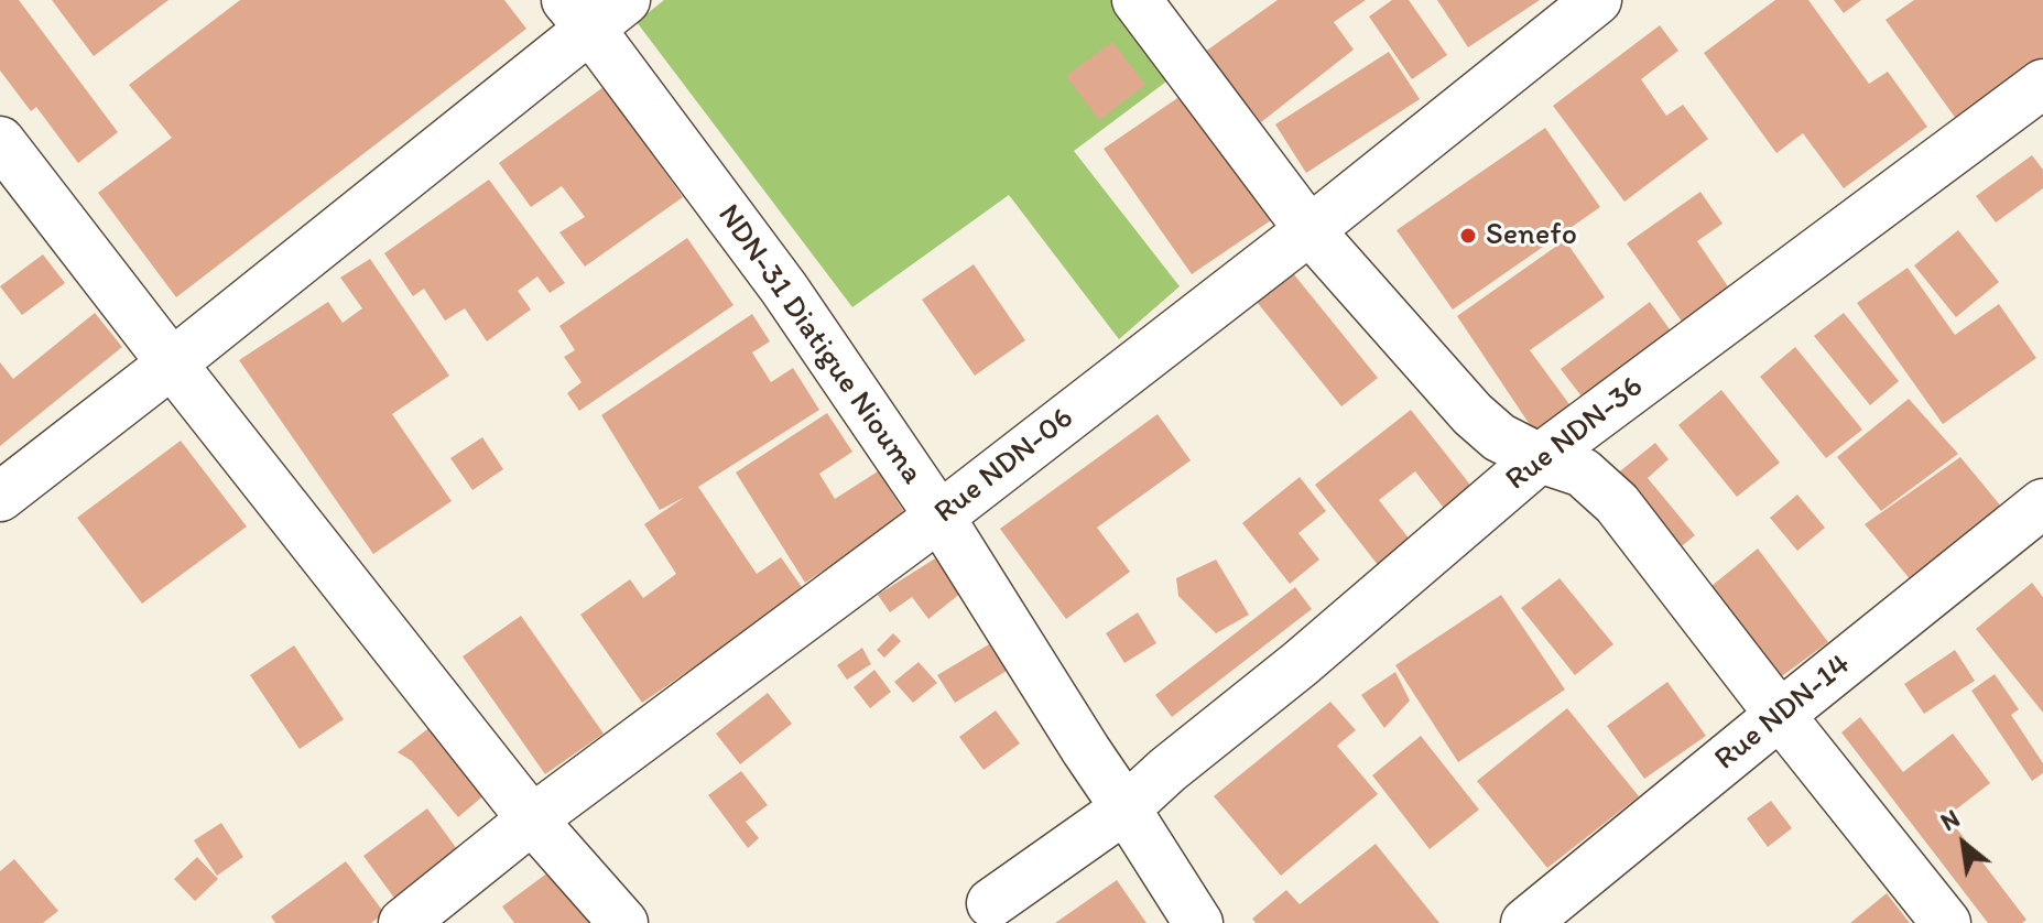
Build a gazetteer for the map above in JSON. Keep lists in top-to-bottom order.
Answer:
{
  "streets": {
    "street": [
      "NDN-31 Diatigue Niouma",
      "Rue NDN-36",
      "Rue NDN-06",
      "Rue NDN-14"
    ]
  },
  "crossings": [
    ["NDN-31 Diatigue Niouma", "Rue NDN-36"],
    ["NDN-31 Diatigue Niouma", "Rue NDN-06"]
  ],
  "places": ["Senefo"],
  "north": "top left"
}
